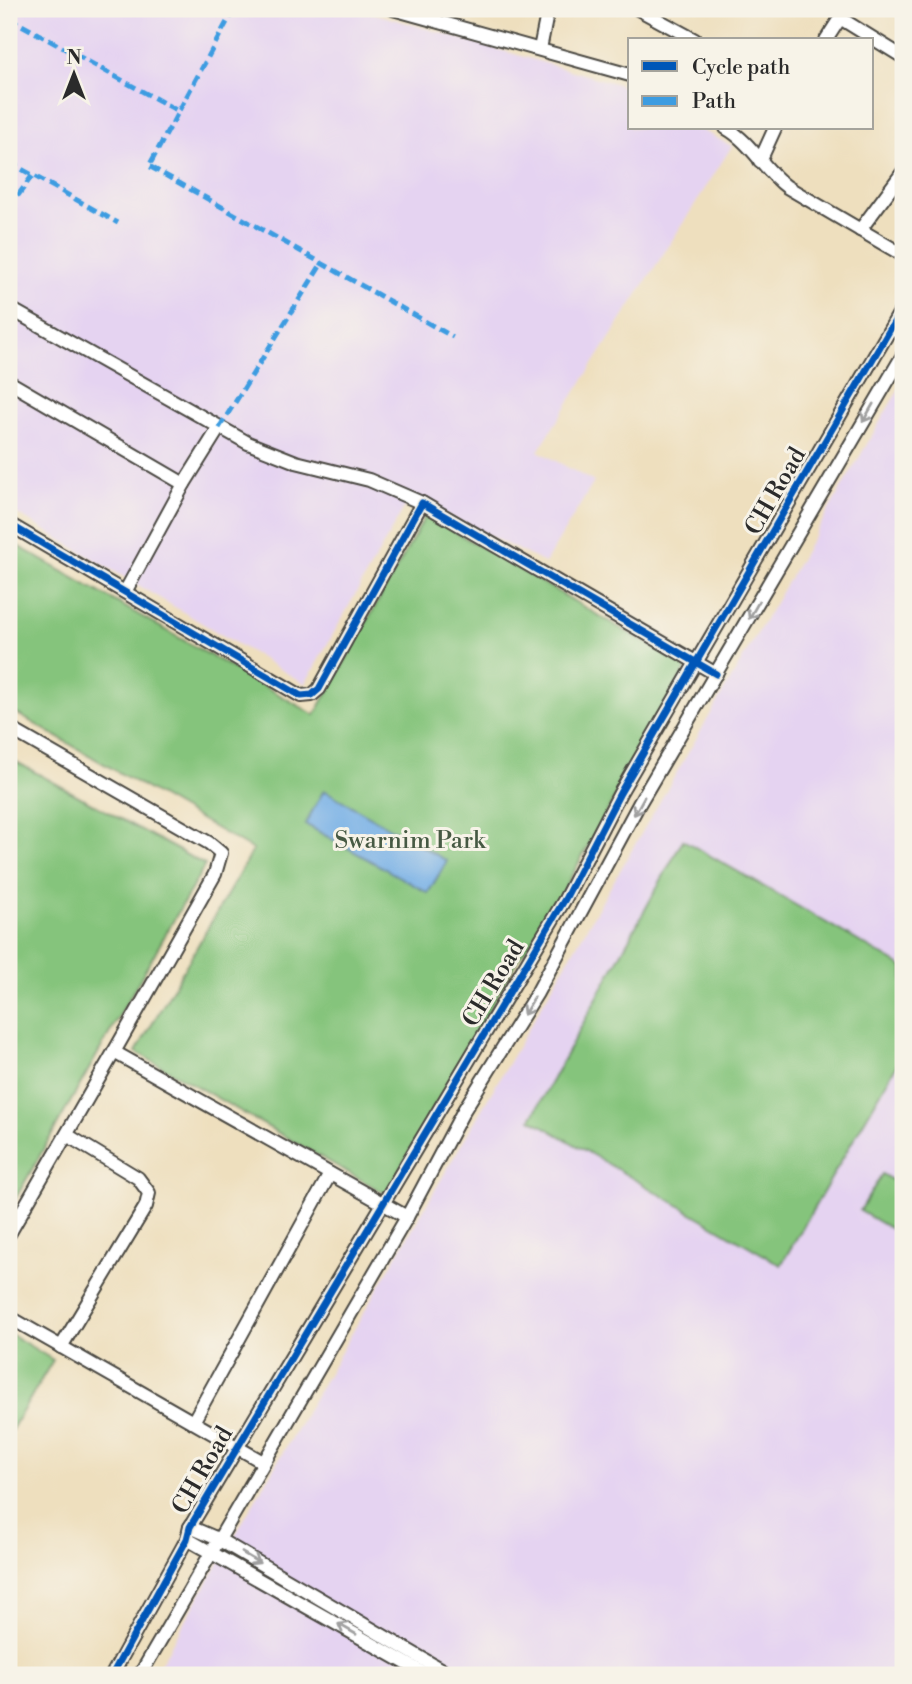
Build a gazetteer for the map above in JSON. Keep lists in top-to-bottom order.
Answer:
{
  "streets": {
    "street": ["CH Road"]
  },
  "parks": ["Swarnim Park"],
  "legend": ["Cycle path", "Path"],
  "north": "top"
}
